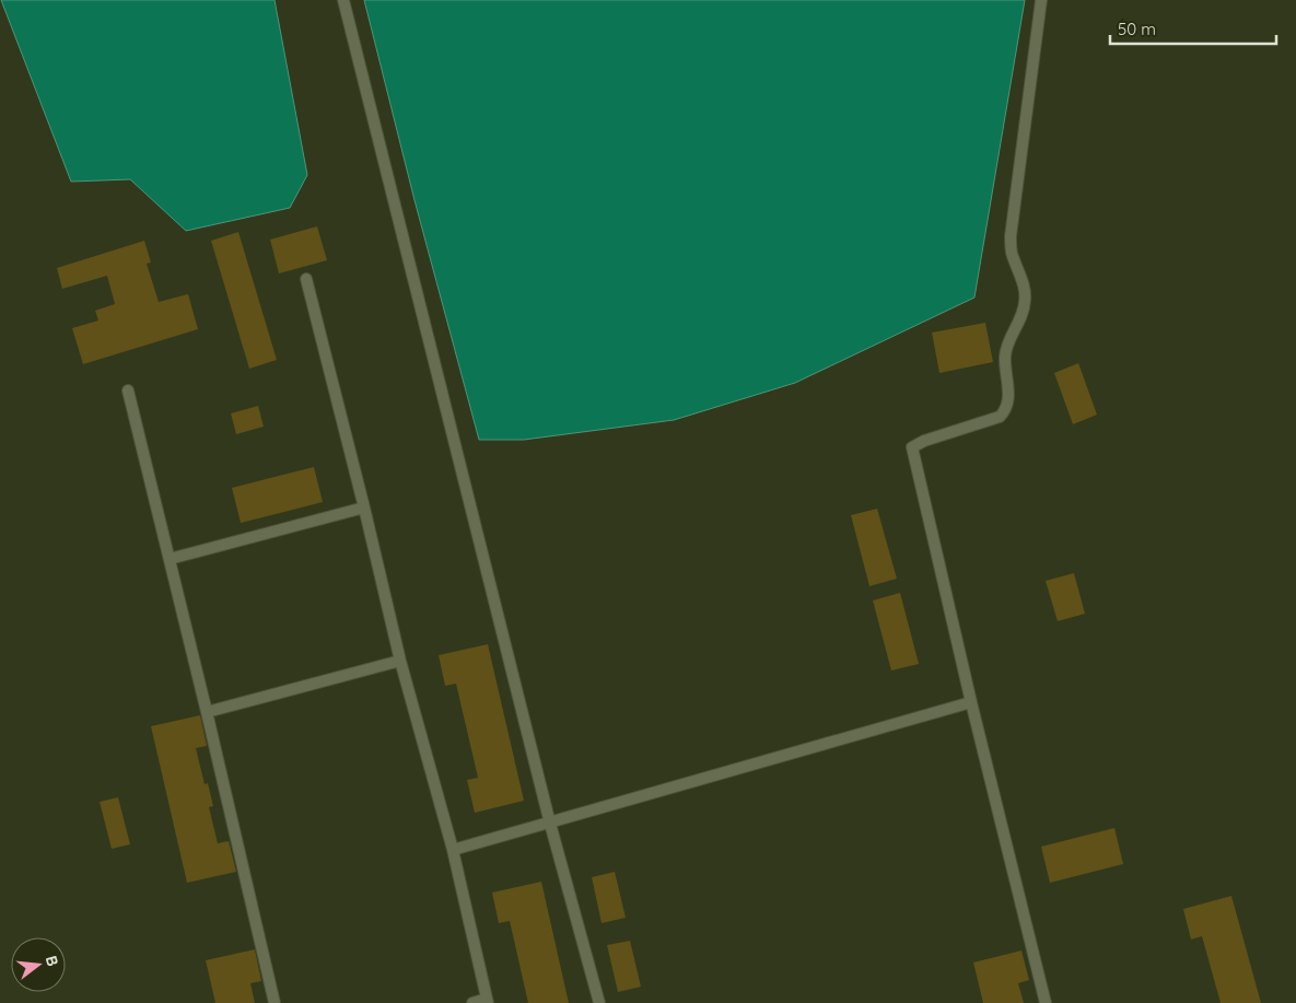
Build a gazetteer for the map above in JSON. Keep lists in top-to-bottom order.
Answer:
{
  "scale_bar": "50 m",
  "north": "right"
}
